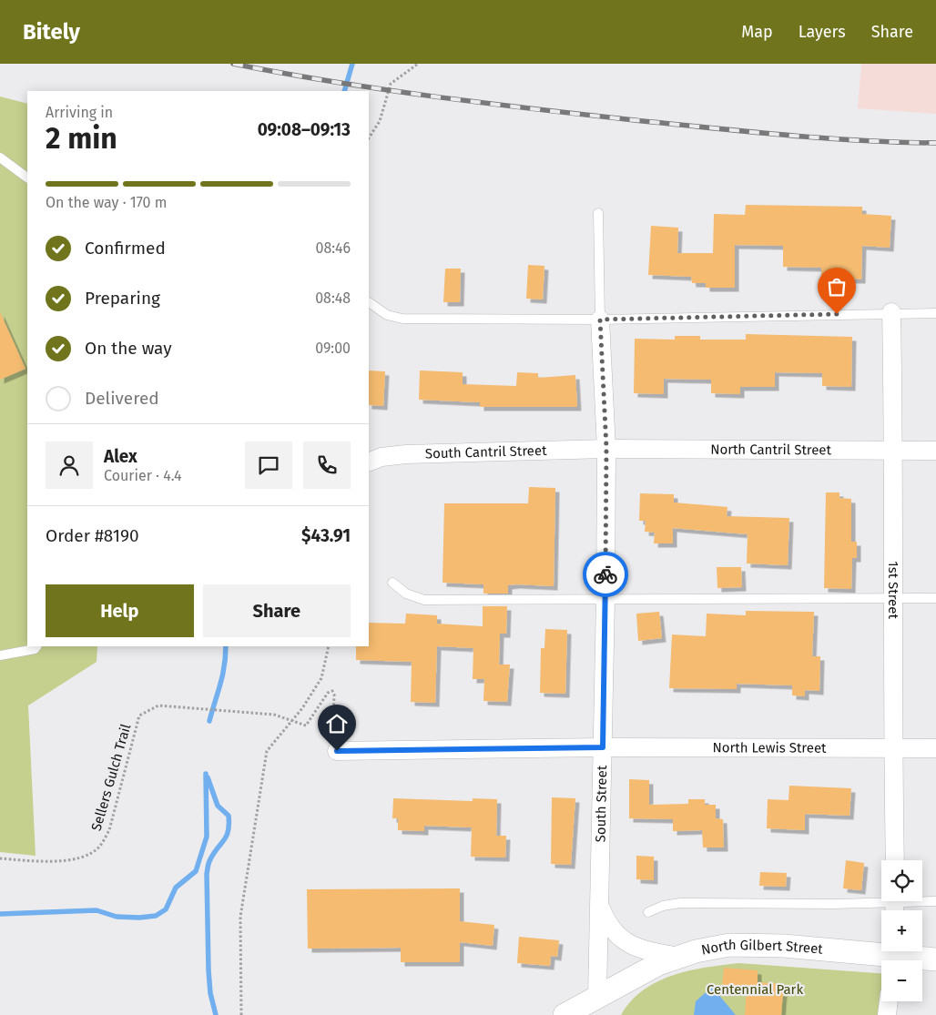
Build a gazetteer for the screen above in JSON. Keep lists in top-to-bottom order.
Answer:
{
  "streets": {
    "street": [
      "North Cantril Street",
      "South Cantril Street",
      "1st Street",
      "North Lewis Street",
      "South Street",
      "North Gilbert Street"
    ],
    "path": ["Sellers Gulch Trail"]
  },
  "crossings": [
    ["North Cantril Street", "South Cantril Street"],
    ["North Cantril Street", "1st Street"],
    ["North Cantril Street", "South Street"],
    ["South Cantril Street", "South Street"],
    ["1st Street", "North Lewis Street"],
    ["North Lewis Street", "Sellers Gulch Trail"],
    ["North Lewis Street", "South Street"],
    ["South Street", "North Gilbert Street"]
  ],
  "parks": ["Centennial Park"],
  "page": {
    "header": "Bitely",
    "nav": ["Map", "Layers", "Share"],
    "heading": ["2 min", "Arriving in", "09:08–09:13"],
    "panel": [
      "Alex",
      "Courier · 4.4",
      "Order #8190",
      "$43.91"
    ],
    "bar": "On the way · 170 m",
    "list": [
      ["Confirmed", "08:46"],
      ["Preparing", "08:48"],
      ["On the way", "09:00"],
      "Delivered"
    ],
    "buttons": ["Help", "Share"],
    "map_buttons": ["+", "−"]
  }
}
